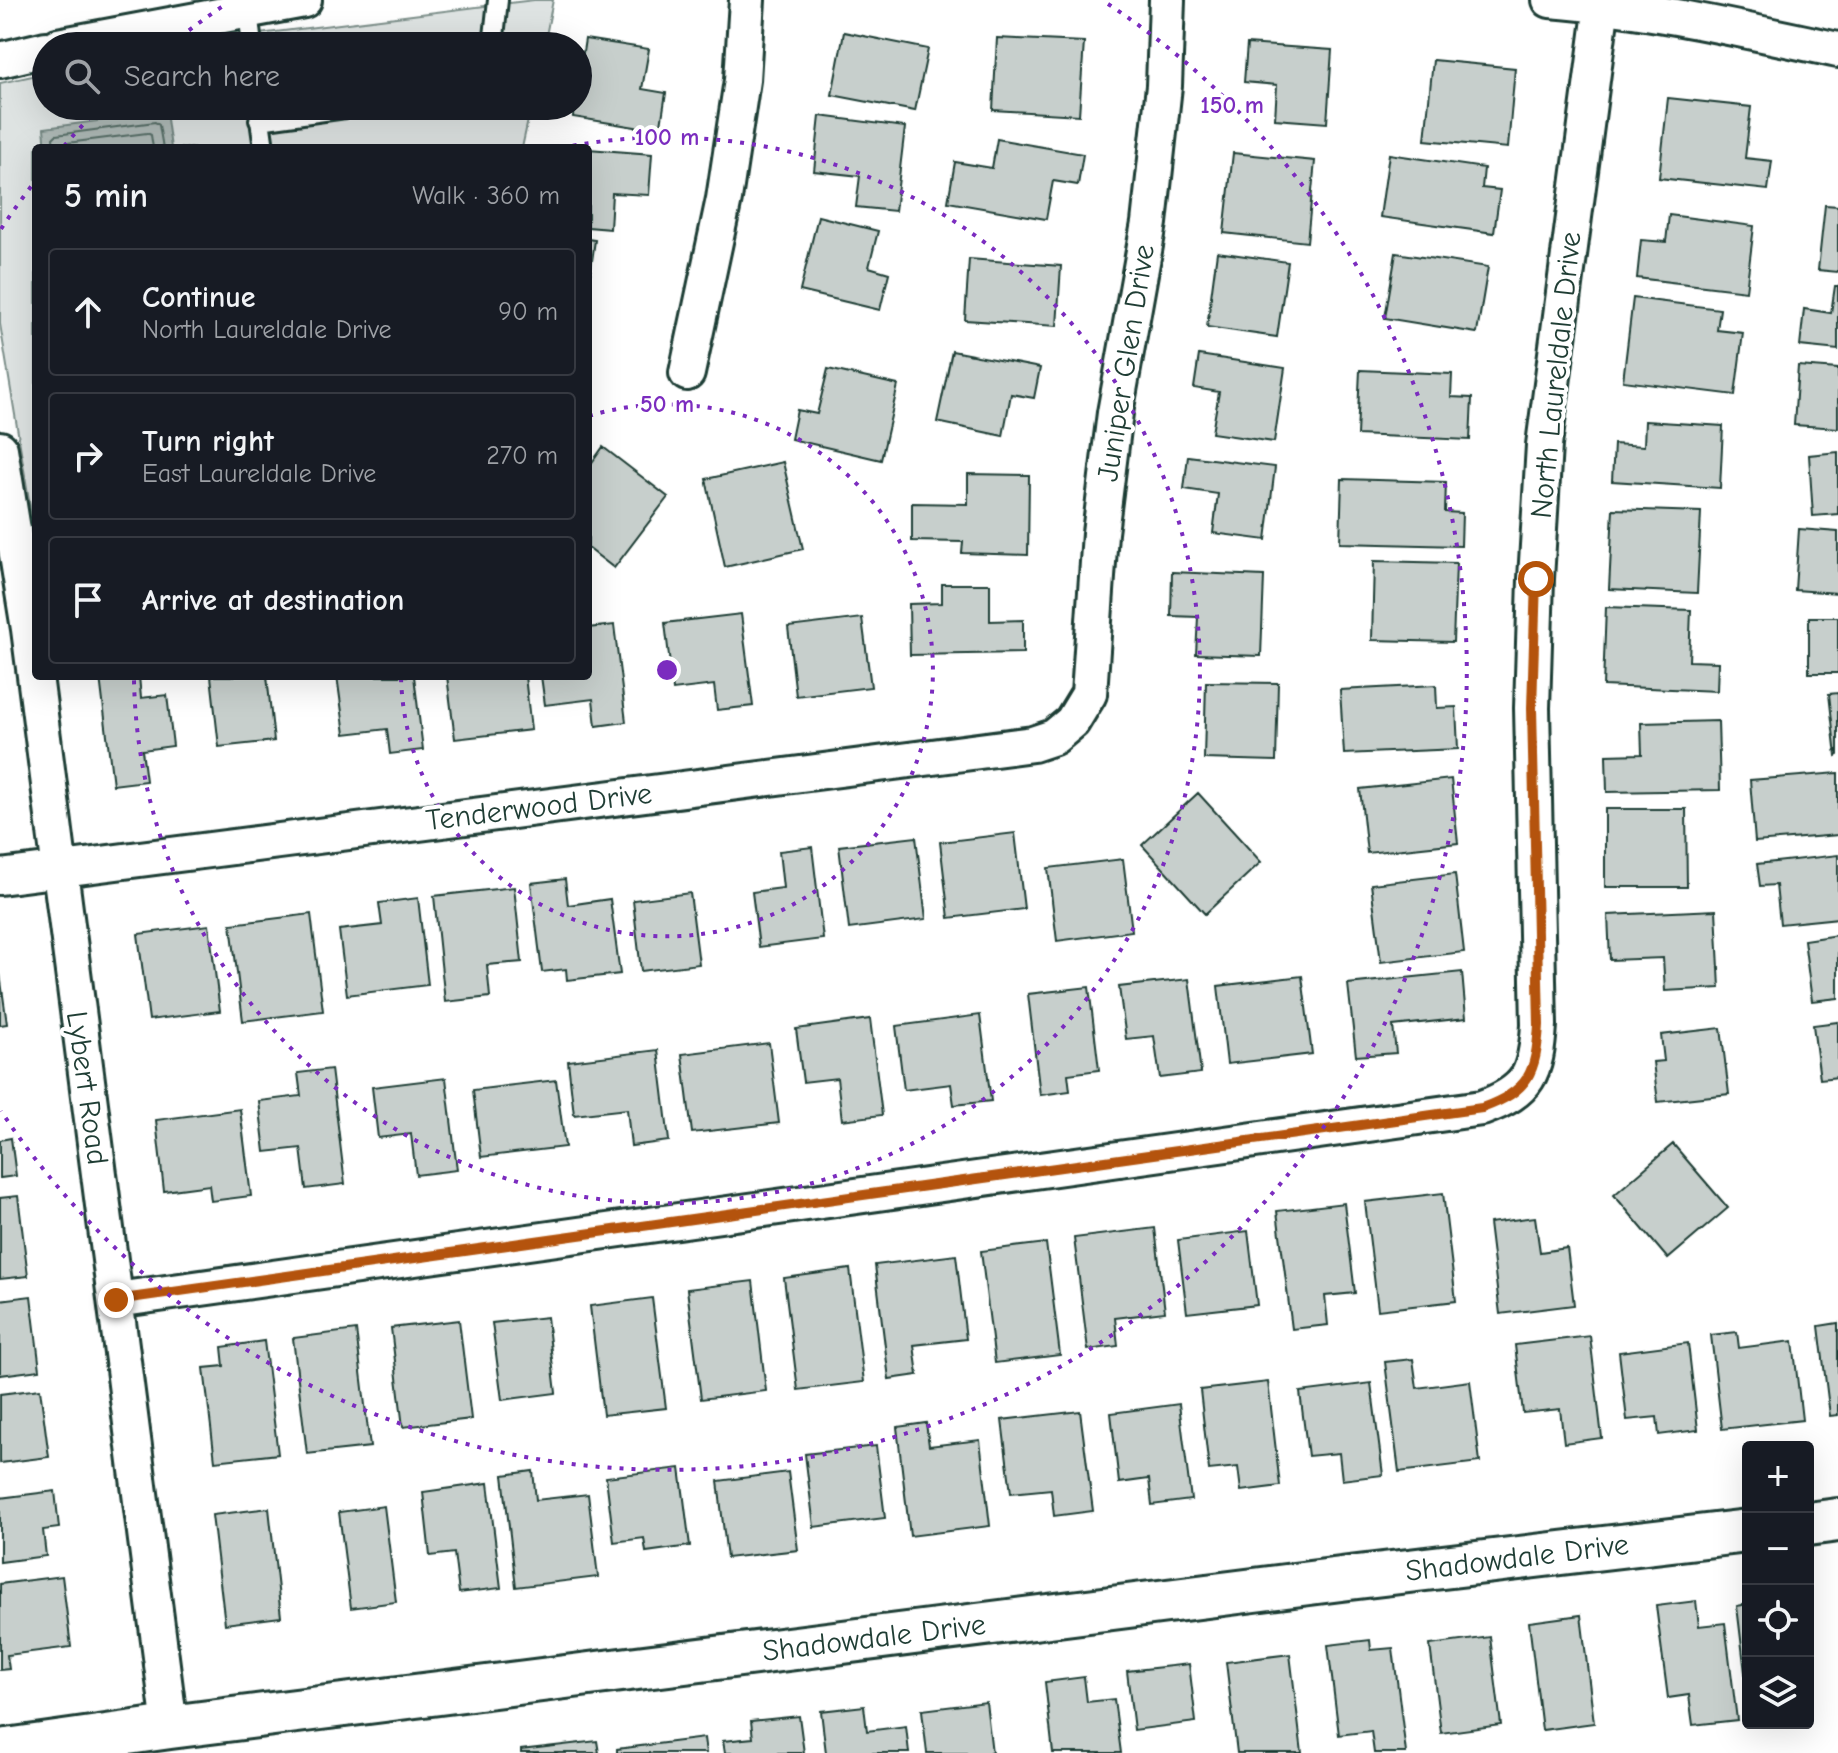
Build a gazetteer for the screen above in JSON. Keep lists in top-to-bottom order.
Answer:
{
  "streets": {
    "street": [
      "Juniper Glen Drive",
      "North Laureldale Drive",
      "Tenderwood Drive",
      "Lybert Road",
      "Shadowdale Drive"
    ]
  },
  "crossings": [
    ["Juniper Glen Drive", "Tenderwood Drive"],
    ["North Laureldale Drive", "Lybert Road"],
    ["Tenderwood Drive", "Lybert Road"],
    ["Lybert Road", "Shadowdale Drive"]
  ],
  "page": {
    "search": "Search here",
    "heading": ["5 min", "Walk · 360 m"],
    "list": [
      ["Continue", "North Laureldale Drive", "90 m"],
      ["Turn right", "East Laureldale Drive", "270 m"],
      "Arrive at destination"
    ],
    "map_buttons": ["+", "−"]
  },
  "rings": ["150 m", "100 m", "50 m"]
}
